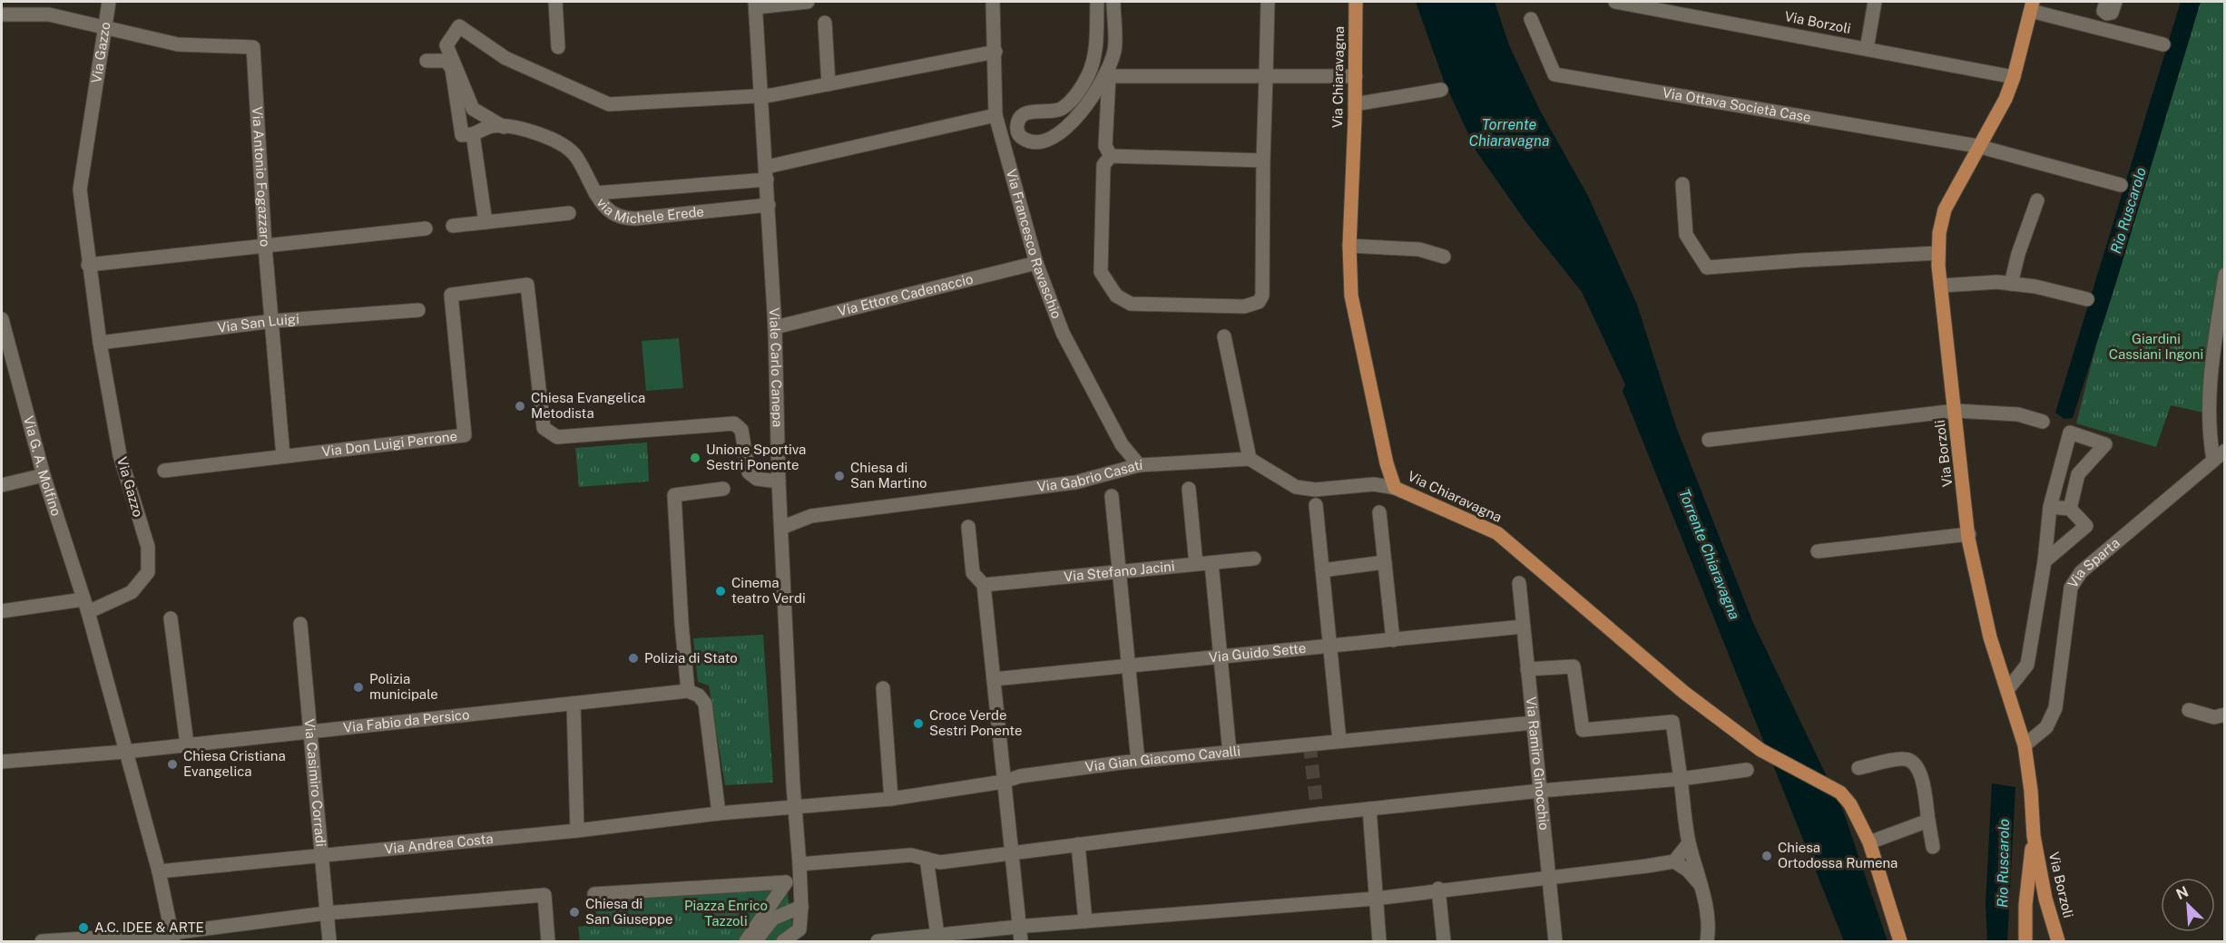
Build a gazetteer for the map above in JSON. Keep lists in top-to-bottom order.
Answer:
{
  "streets": {
    "main road": ["Via Borzoli", "Via Chiaravagna"],
    "street": [
      "Via Gazzo",
      "Via Ottava Società Case",
      "Via Antonio Fogazzaro",
      "via Michele Erede",
      "Via Francesco Ravaschio",
      "Via Ettore Cadenaccio",
      "Via San Luigi",
      "Viale Carlo Canepa",
      "Via Don Luigi Perrone",
      "Via G. A. Molfino",
      "Via Gabrio Casati",
      "Via Sparta",
      "Via Stefano Jacini",
      "Via Guido Sette",
      "Via Fabio da Persico",
      "Via Gian Giacomo Cavalli",
      "Via Ramiro Ginocchio",
      "Via Casimiro Corradi",
      "Via Andrea Costa"
    ]
  },
  "crossings": [
    ["Via Borzoli", "Via Ottava Società Case"],
    ["Via Borzoli", "Via Sparta"],
    ["Via Gazzo", "Via Antonio Fogazzaro"],
    ["Via Gazzo", "Via San Luigi"],
    ["Via Gazzo", "Via G. A. Molfino"],
    ["Via Antonio Fogazzaro", "Via San Luigi"],
    ["Via Antonio Fogazzaro", "Via Don Luigi Perrone"],
    ["via Michele Erede", "Viale Carlo Canepa"],
    ["Via Francesco Ravaschio", "Via Ettore Cadenaccio"],
    ["Via Francesco Ravaschio", "Via Gabrio Casati"],
    ["Via Ettore Cadenaccio", "Viale Carlo Canepa"],
    ["Viale Carlo Canepa", "Via Don Luigi Perrone"],
    ["Viale Carlo Canepa", "Via Gabrio Casati"],
    ["Viale Carlo Canepa", "Via Gian Giacomo Cavalli"],
    ["Via Guido Sette", "Via Ramiro Ginocchio"],
    ["Via Fabio da Persico", "Via Casimiro Corradi"],
    ["Via Gian Giacomo Cavalli", "Via Ramiro Ginocchio"],
    ["Via Gian Giacomo Cavalli", "Via Andrea Costa"],
    ["Via Casimiro Corradi", "Via Andrea Costa"]
  ],
  "water": ["Torrente Chiaravagna", "Rio Ruscarolo"],
  "parks": ["Giardini Cassiani Ingoni", "Piazza Enrico Tazzoli"],
  "places": [
    "Chiesa Evangelica Metodista",
    "Unione Sportiva Sestri Ponente",
    "Chiesa di San Martino",
    "Cinema teatro Verdi",
    "Polizia di Stato",
    "Polizia municipale",
    "Croce Verde Sestri Ponente",
    "Chiesa Cristiana Evangelica",
    "Chiesa Ortodossa Rumena",
    "Chiesa di San Giuseppe",
    "A.C. IDEE & ARTE"
  ],
  "north": "top left"
}
